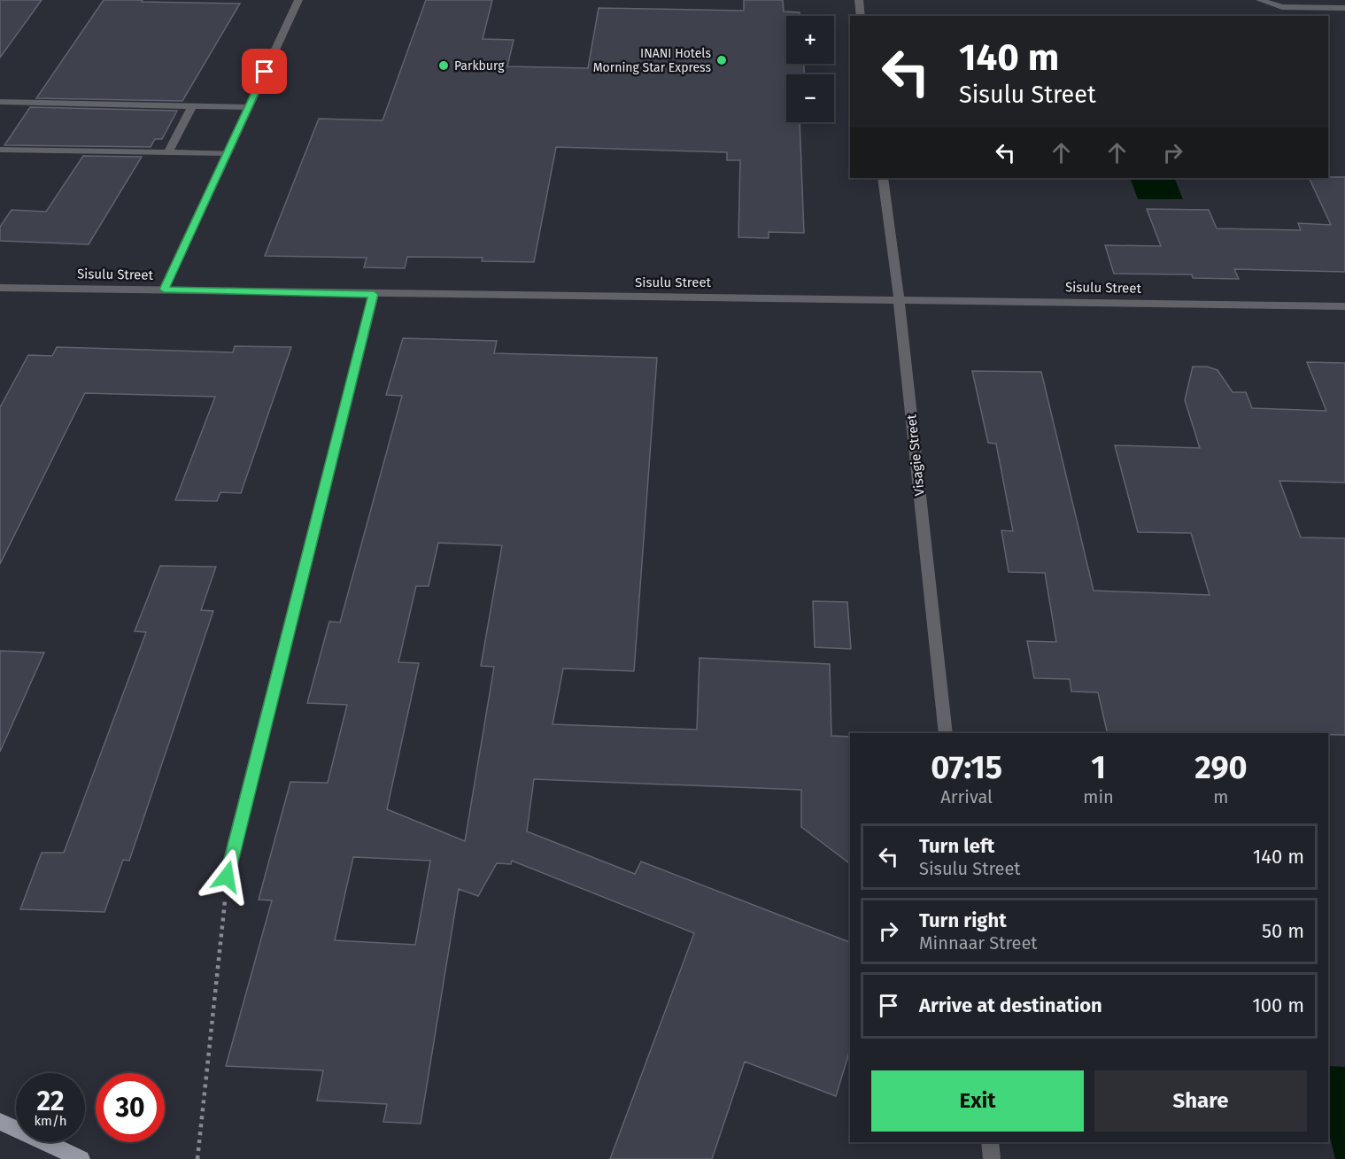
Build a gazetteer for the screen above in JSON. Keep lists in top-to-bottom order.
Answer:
{
  "streets": {
    "street": ["Sisulu Street", "Visagie Street"]
  },
  "crossings": [
    ["Sisulu Street", "Visagie Street"]
  ],
  "places": ["INANI Hotels Morning Star Express", "Parkburg"],
  "page": {
    "map_buttons": ["+", "−"],
    "turn": ["140 m", "Sisulu Street"],
    "eta": [
      "07:15",
      "Arrival",
      "1",
      "min",
      "290",
      "m"
    ],
    "list": [
      {
        "name": "Turn left",
        "note": "Sisulu Street",
        "value": "140 m"
      },
      {
        "name": "Turn right",
        "note": "Minnaar Street",
        "value": "50 m"
      },
      {
        "name": "Arrive at destination",
        "value": "100 m"
      }
    ],
    "buttons": ["Exit", "Share"],
    "speed": "22 km/h",
    "limit": "30"
  }
}
